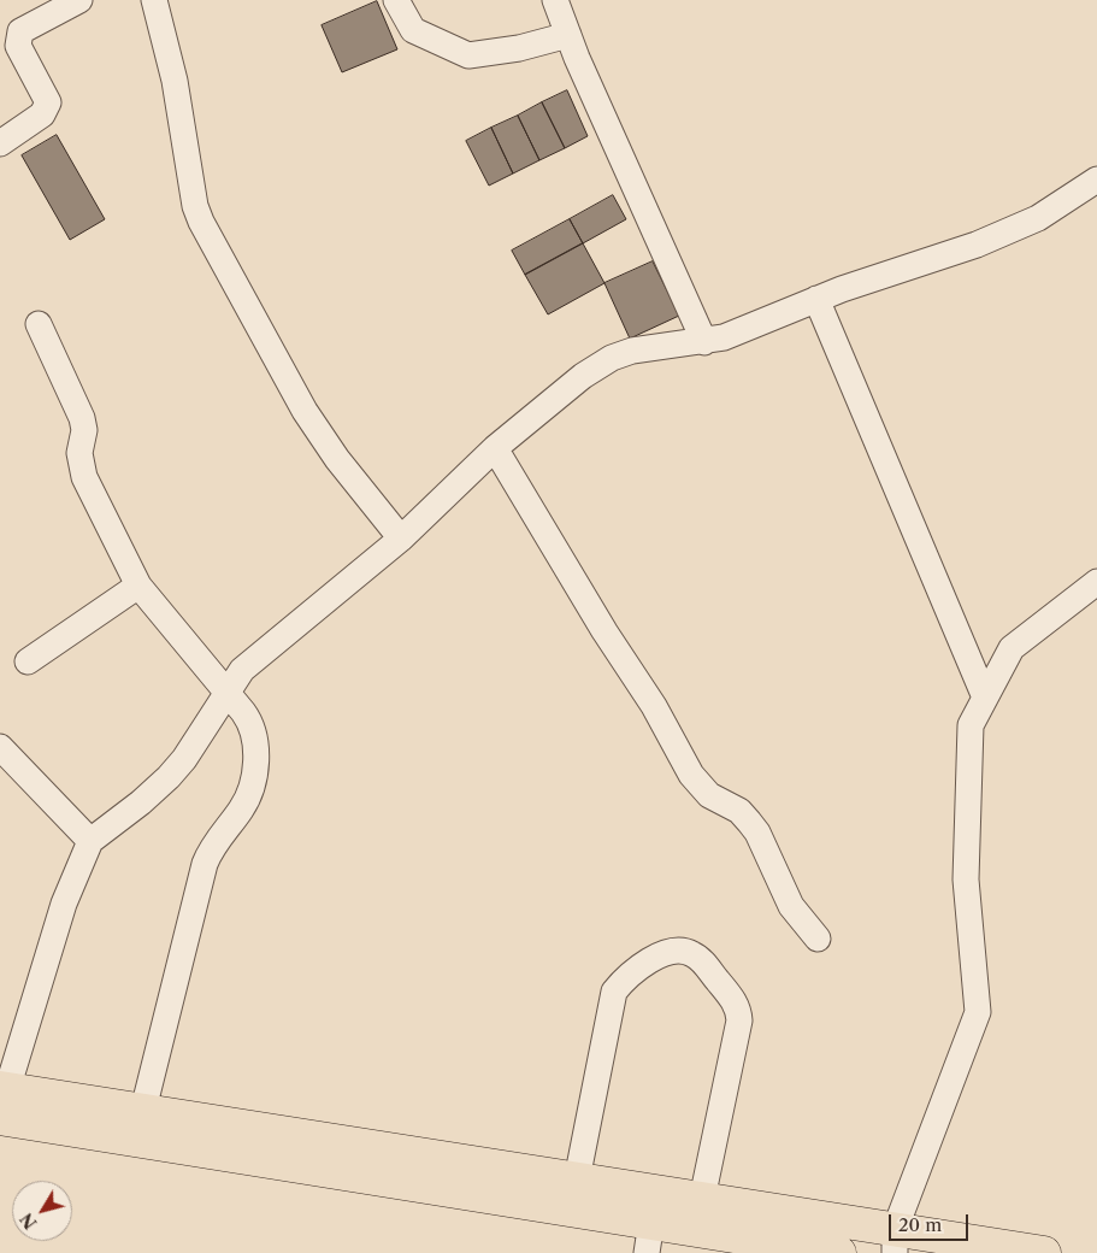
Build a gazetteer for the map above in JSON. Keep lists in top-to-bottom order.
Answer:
{
  "scale_bar": "20 m",
  "north": "bottom left"
}
